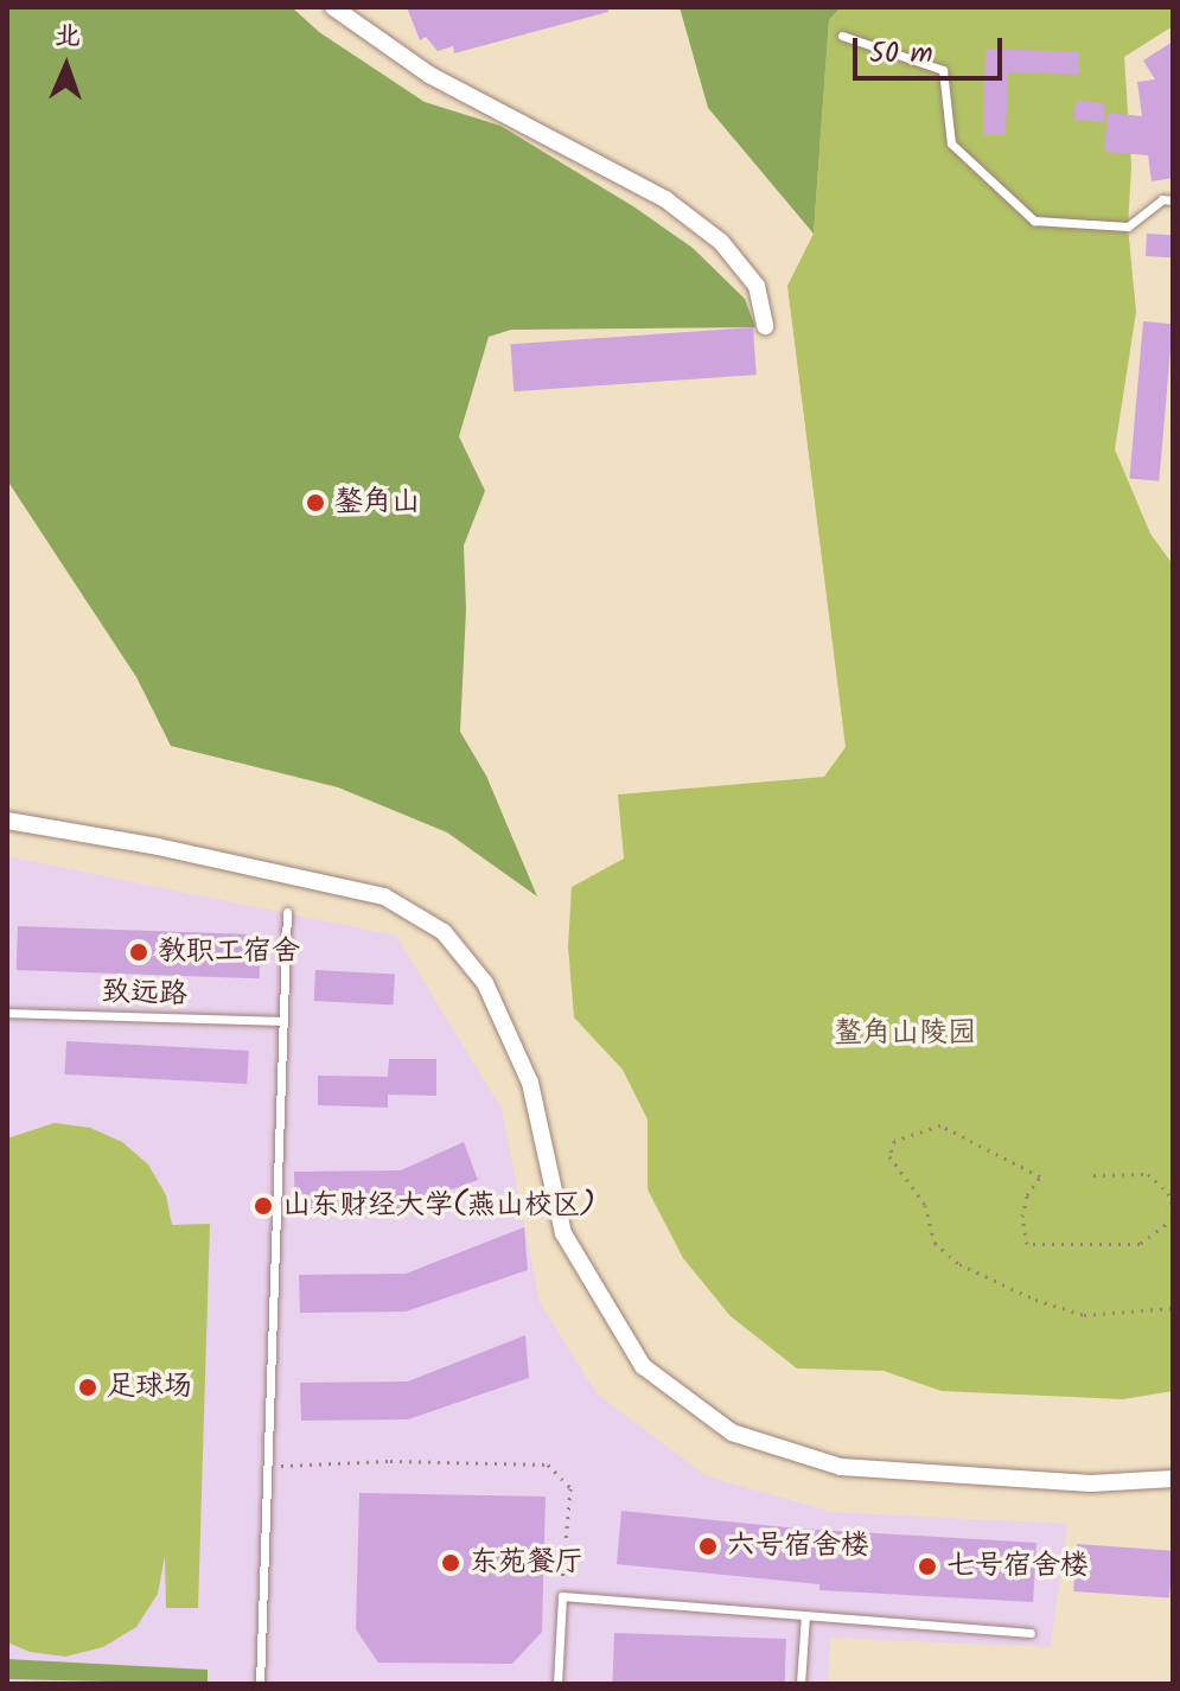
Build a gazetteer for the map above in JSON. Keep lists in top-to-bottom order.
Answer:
{
  "streets": {
    "lane": ["致远路"]
  },
  "parks": ["鳌角山陵园"],
  "places": [
    "鏊角山",
    "教职工宿舍",
    "山东财经大学(燕山校区)",
    "足球场",
    "六号宿舍楼",
    "东苑餐厅",
    "七号宿舍楼"
  ],
  "scale_bar": "50 m",
  "north": "top"
}
